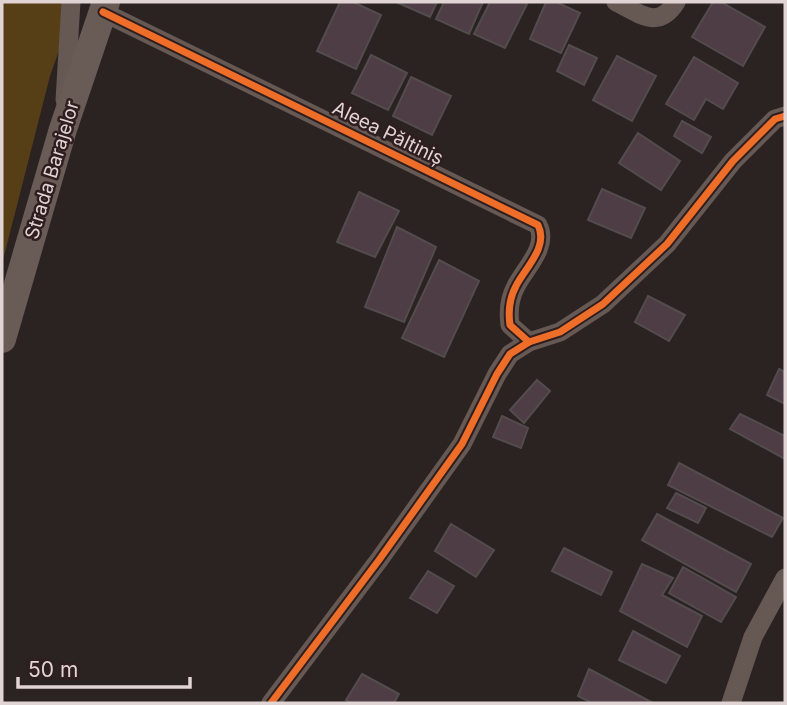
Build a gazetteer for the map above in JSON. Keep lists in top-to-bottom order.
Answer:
{
  "streets": {
    "main road": ["Strada Barajelor"],
    "street": ["Aleea Păltiniș"]
  },
  "crossings": [
    ["Aleea Păltiniș", "Strada Barajelor"]
  ],
  "scale_bar": "50 m"
}
